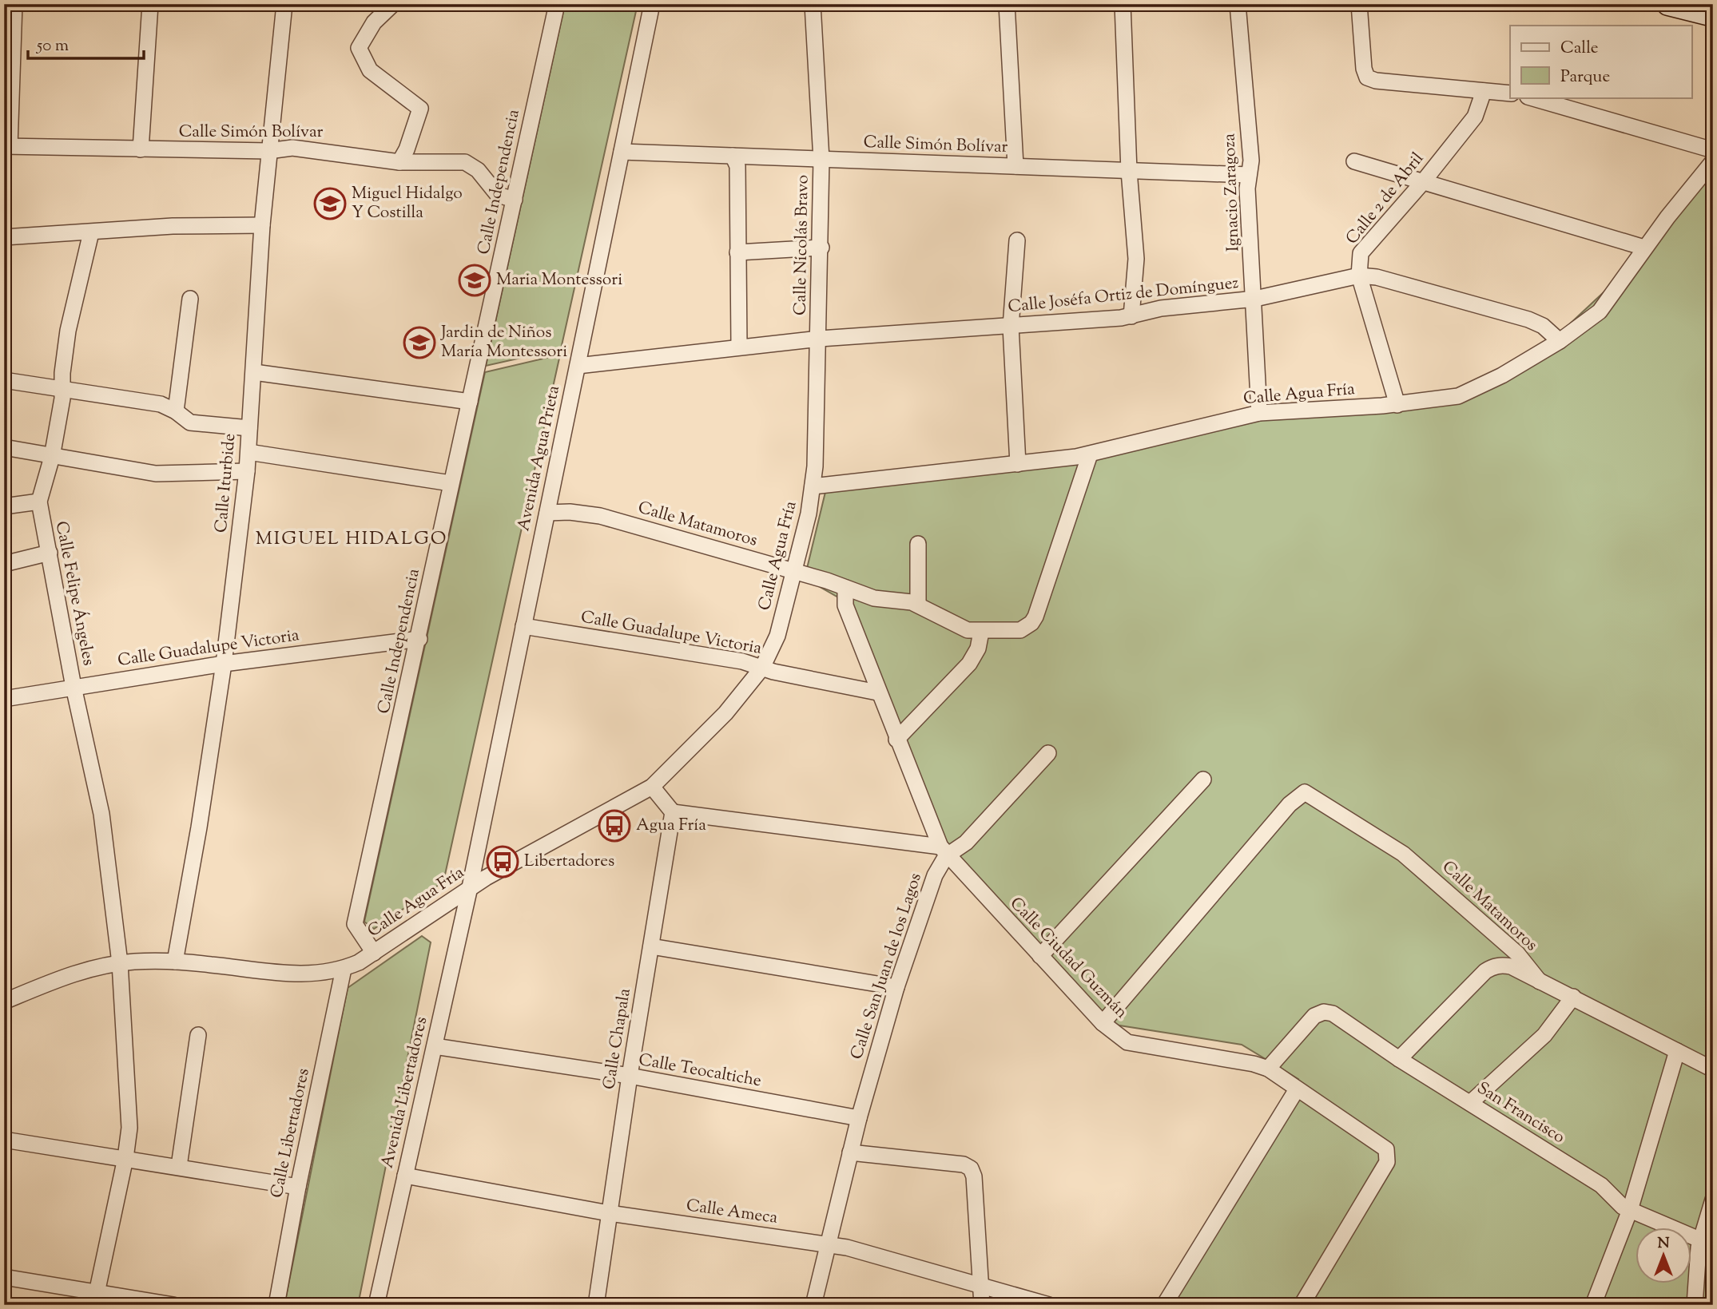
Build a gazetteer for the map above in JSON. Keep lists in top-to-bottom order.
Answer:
{
  "streets": {
    "street": [
      "Calle Simón Bolívar",
      "Calle Independencia",
      "Ignacio Zaragoza",
      "Calle 2 de Abril",
      "Calle Nicolás Bravo",
      "Calle Joséfa Ortiz de Domínguez",
      "Calle Agua Fría",
      "Avenida Agua Prieta",
      "Calle Iturbide",
      "Calle Matamoros",
      "Calle Felipe Ángeles",
      "Calle Guadalupe Victoria",
      "Calle Ciudad Guzmán",
      "Calle San Juan de los Lagos",
      "Calle Chapala",
      "Calle Teocaltiche",
      "Avenida Libertadores",
      "San Francisco",
      "Calle Libertadores",
      "Calle Ameca"
    ]
  },
  "crossings": [
    ["Calle Simón Bolívar", "Calle Independencia"],
    ["Calle Simón Bolívar", "Ignacio Zaragoza"],
    ["Calle Simón Bolívar", "Calle Nicolás Bravo"],
    ["Calle Simón Bolívar", "Avenida Agua Prieta"],
    ["Calle Simón Bolívar", "Calle Iturbide"],
    ["Calle Independencia", "Calle Agua Fría"],
    ["Calle Independencia", "Calle Guadalupe Victoria"],
    ["Ignacio Zaragoza", "Calle Joséfa Ortiz de Domínguez"],
    ["Ignacio Zaragoza", "Calle Agua Fría"],
    ["Calle 2 de Abril", "Calle Joséfa Ortiz de Domínguez"],
    ["Calle 2 de Abril", "Calle Agua Fría"],
    ["Calle Nicolás Bravo", "Calle Joséfa Ortiz de Domínguez"],
    ["Calle Nicolás Bravo", "Calle Agua Fría"],
    ["Calle Joséfa Ortiz de Domínguez", "Calle Agua Fría"],
    ["Calle Joséfa Ortiz de Domínguez", "Avenida Agua Prieta"],
    ["Calle Agua Fría", "Avenida Agua Prieta"],
    ["Calle Agua Fría", "Calle Iturbide"],
    ["Calle Agua Fría", "Calle Matamoros"],
    ["Calle Agua Fría", "Calle Felipe Ángeles"],
    ["Calle Agua Fría", "Calle Guadalupe Victoria"],
    ["Calle Agua Fría", "Avenida Libertadores"],
    ["Calle Agua Fría", "Calle Libertadores"],
    ["Avenida Agua Prieta", "Calle Matamoros"],
    ["Avenida Agua Prieta", "Calle Guadalupe Victoria"],
    ["Avenida Agua Prieta", "Avenida Libertadores"],
    ["Calle Iturbide", "Calle Guadalupe Victoria"],
    ["Calle Matamoros", "Calle Ciudad Guzmán"],
    ["Calle Felipe Ángeles", "Calle Guadalupe Victoria"],
    ["Calle Ciudad Guzmán", "Calle San Juan de los Lagos"],
    ["Calle Ciudad Guzmán", "San Francisco"],
    ["Calle San Juan de los Lagos", "Calle Teocaltiche"],
    ["Calle San Juan de los Lagos", "Calle Ameca"],
    ["Calle Chapala", "Calle Teocaltiche"],
    ["Calle Chapala", "Calle Ameca"],
    ["Calle Teocaltiche", "Avenida Libertadores"],
    ["Avenida Libertadores", "Calle Ameca"]
  ],
  "districts": ["MIGUEL HIDALGO"],
  "places": {
    "school or university": ["Miguel Hidalgo Y Costilla", "Maria Montessori", "Jardin de Niños Maria Montessori"],
    "bus stop": ["Agua Fría", "Libertadores"]
  },
  "legend": ["Calle", "Parque"],
  "scale_bar": "50 m",
  "north": "top"
}
